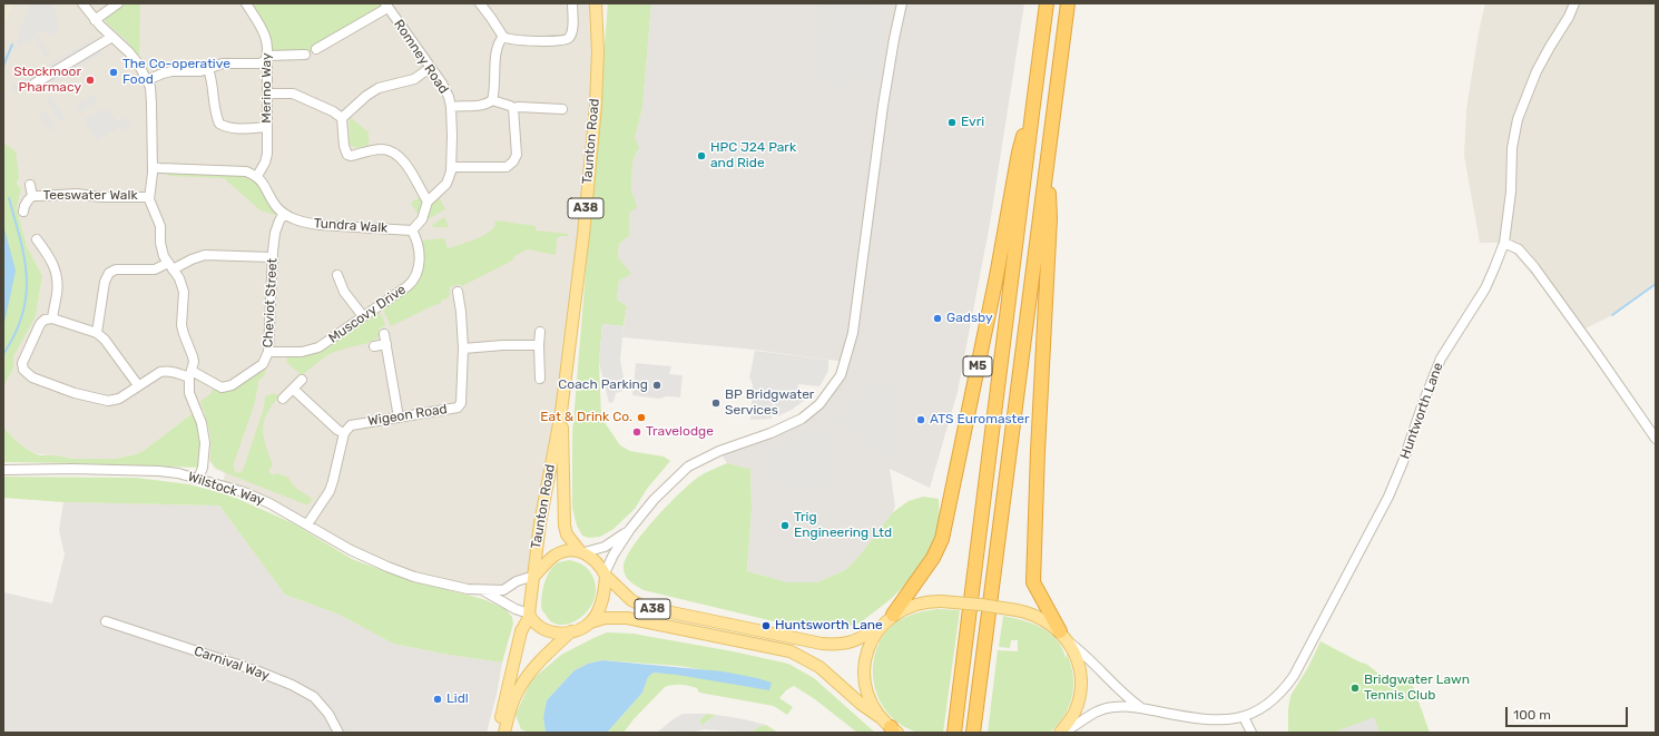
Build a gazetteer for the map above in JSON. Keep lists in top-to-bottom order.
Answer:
{
  "streets": {
    "highway": ["M5"],
    "main road": ["Taunton Road", "A38"],
    "street": [
      "Romney Road",
      "Merino Way",
      "Teeswater Walk",
      "Tundra Walk",
      "Cheviot Street",
      "Muscovy Drive",
      "Huntworth Lane",
      "Wigeon Road",
      "Wilstock Way",
      "Carnival Way"
    ]
  },
  "crossings": [
    ["Romney Road", "Tundra Walk"],
    ["Romney Road", "Muscovy Drive"],
    ["Taunton Road", "A38"],
    ["Taunton Road", "Wilstock Way"],
    ["A38", "Wilstock Way"],
    ["Tundra Walk", "Cheviot Street"],
    ["Tundra Walk", "Muscovy Drive"],
    ["Cheviot Street", "Muscovy Drive"]
  ],
  "places": [
    "The Co-operative Food",
    "Stockmoor Pharmacy",
    "Evri",
    "HPC J24 Park and Ride",
    "Gadsby",
    "Coach Parking",
    "BP Bridgwater Services",
    "Eat & Drink Co.",
    "ATS Euromaster",
    "Travelodge",
    "Trig Engineering Ltd",
    "Huntsworth Lane",
    "Bridgwater Lawn Tennis Club",
    "Lidl"
  ],
  "scale_bar": "100 m"
}
